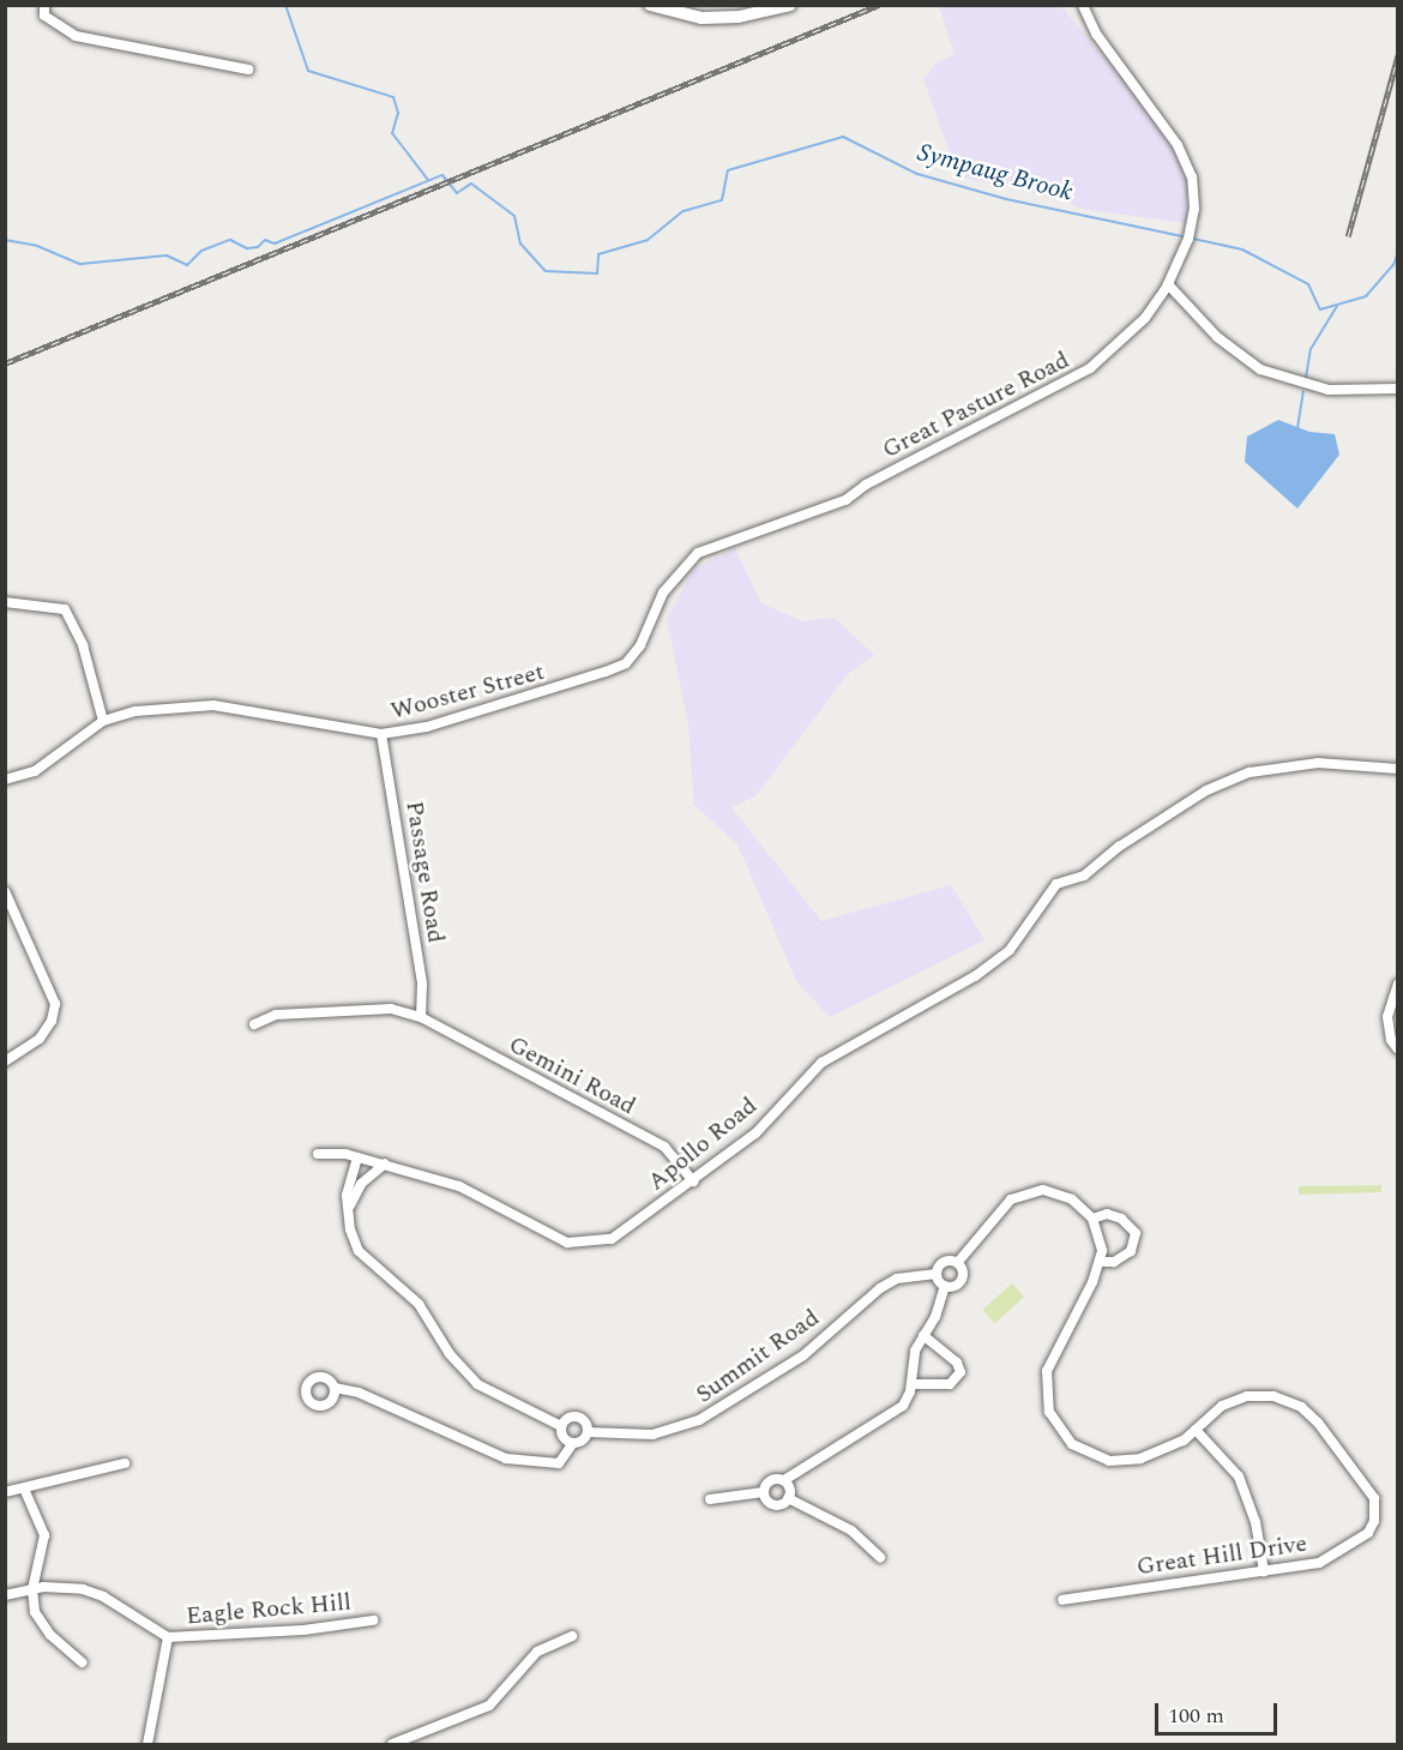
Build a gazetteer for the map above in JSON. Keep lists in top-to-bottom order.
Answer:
{
  "streets": {
    "street": [
      "Great Pasture Road",
      "Wooster Street",
      "Passage Road",
      "Gemini Road",
      "Apollo Road",
      "Summit Road",
      "Great Hill Drive",
      "Eagle Rock Hill"
    ]
  },
  "crossings": [
    ["Great Pasture Road", "Wooster Street"],
    ["Wooster Street", "Passage Road"],
    ["Passage Road", "Gemini Road"],
    ["Gemini Road", "Apollo Road"],
    ["Apollo Road", "Summit Road"]
  ],
  "water": ["Sympaug Brook"],
  "scale_bar": "100 m"
}
